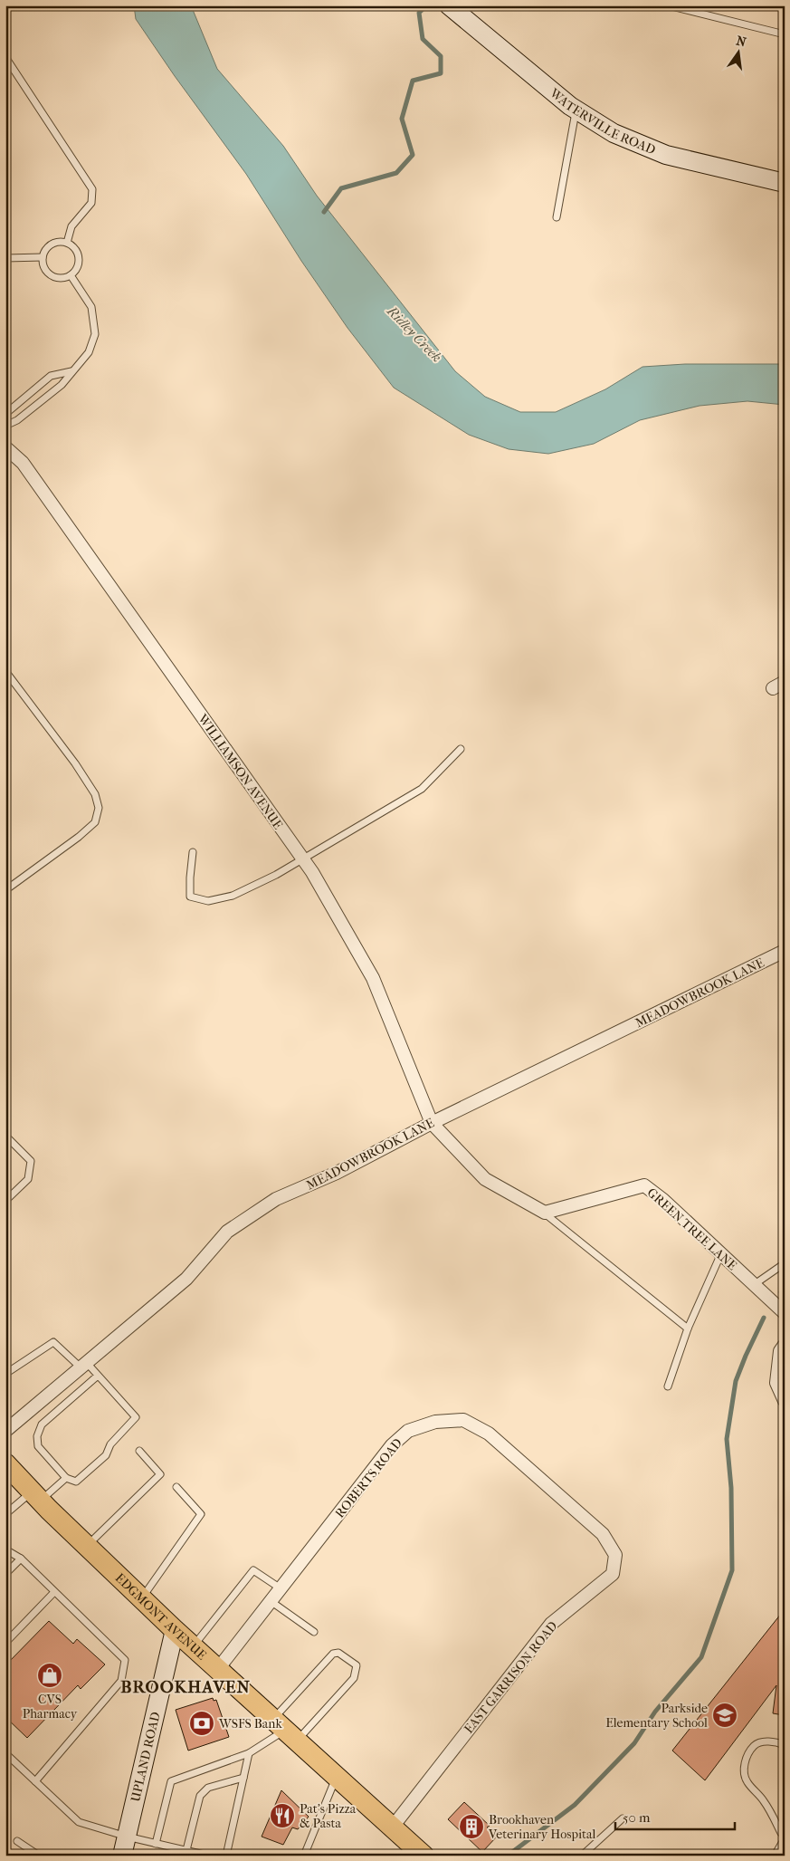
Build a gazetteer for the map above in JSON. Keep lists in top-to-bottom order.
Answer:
{
  "streets": {
    "main road": ["EDGMONT AVENUE"],
    "street": [
      "WATERVILLE ROAD",
      "WILLIAMSON AVENUE",
      "MEADOWBROOK LANE",
      "GREEN TREE LANE",
      "ROBERTS ROAD",
      "EAST GARRISON ROAD",
      "UPLAND ROAD"
    ]
  },
  "crossings": [
    ["WILLIAMSON AVENUE", "MEADOWBROOK LANE"],
    ["ROBERTS ROAD", "EDGMONT AVENUE"],
    ["ROBERTS ROAD", "EAST GARRISON ROAD"],
    ["EDGMONT AVENUE", "EAST GARRISON ROAD"],
    ["EDGMONT AVENUE", "UPLAND ROAD"]
  ],
  "districts": ["BROOKHAVEN"],
  "water": ["Ridley Creek"],
  "places": {
    "shop": ["CVS Pharmacy"],
    "school or university": ["Parkside Elementary School"],
    "bank": ["WSFS Bank"],
    "restaurant": ["Pat's Pizza & Pasta"],
    "building": ["Brookhaven Veterinary Hospital"]
  },
  "scale_bar": "50 m",
  "north": "top"
}
